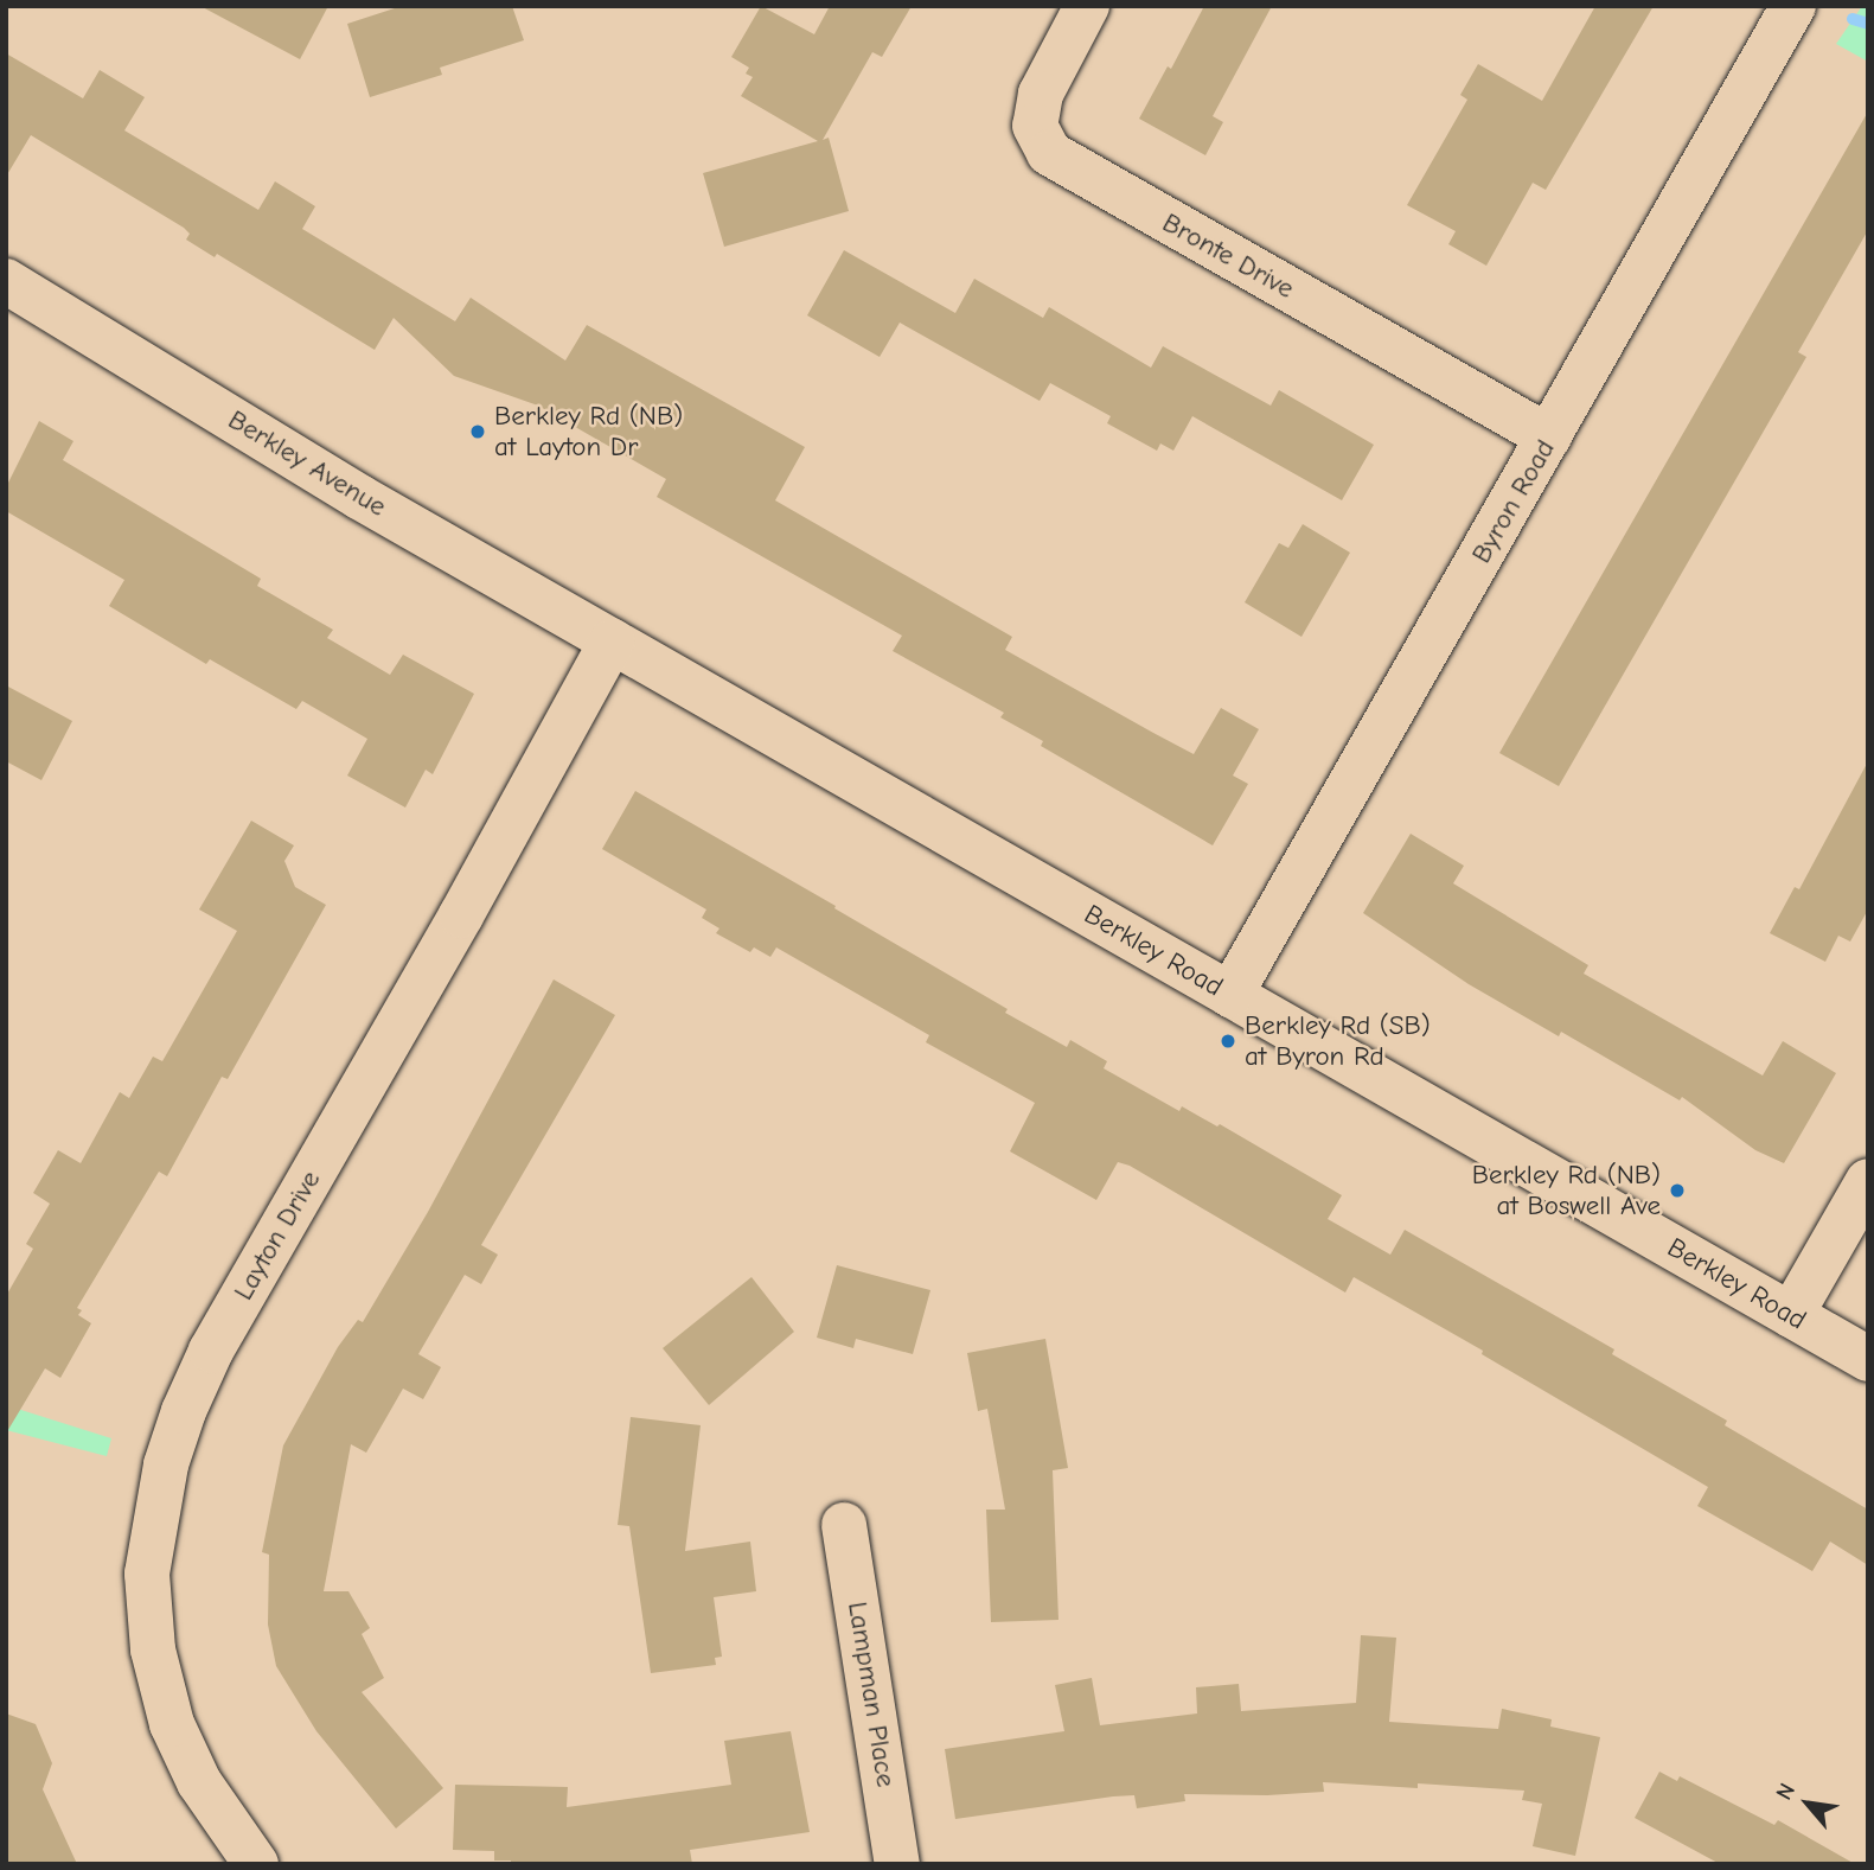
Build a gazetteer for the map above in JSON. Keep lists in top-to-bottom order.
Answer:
{
  "streets": {
    "street": [
      "Bronte Drive",
      "Berkley Avenue",
      "Byron Road",
      "Berkley Road",
      "Layton Drive",
      "Lampman Place"
    ]
  },
  "crossings": [
    ["Bronte Drive", "Byron Road"],
    ["Berkley Avenue", "Berkley Road"],
    ["Berkley Avenue", "Layton Drive"],
    ["Byron Road", "Berkley Road"],
    ["Berkley Road", "Layton Drive"]
  ],
  "places": ["Berkley Rd (NB) at Layton Dr", "Berkley Rd (SB) at Byron Rd", "Berkley Rd (NB) at Boswell Ave"],
  "north": "top left"
}
